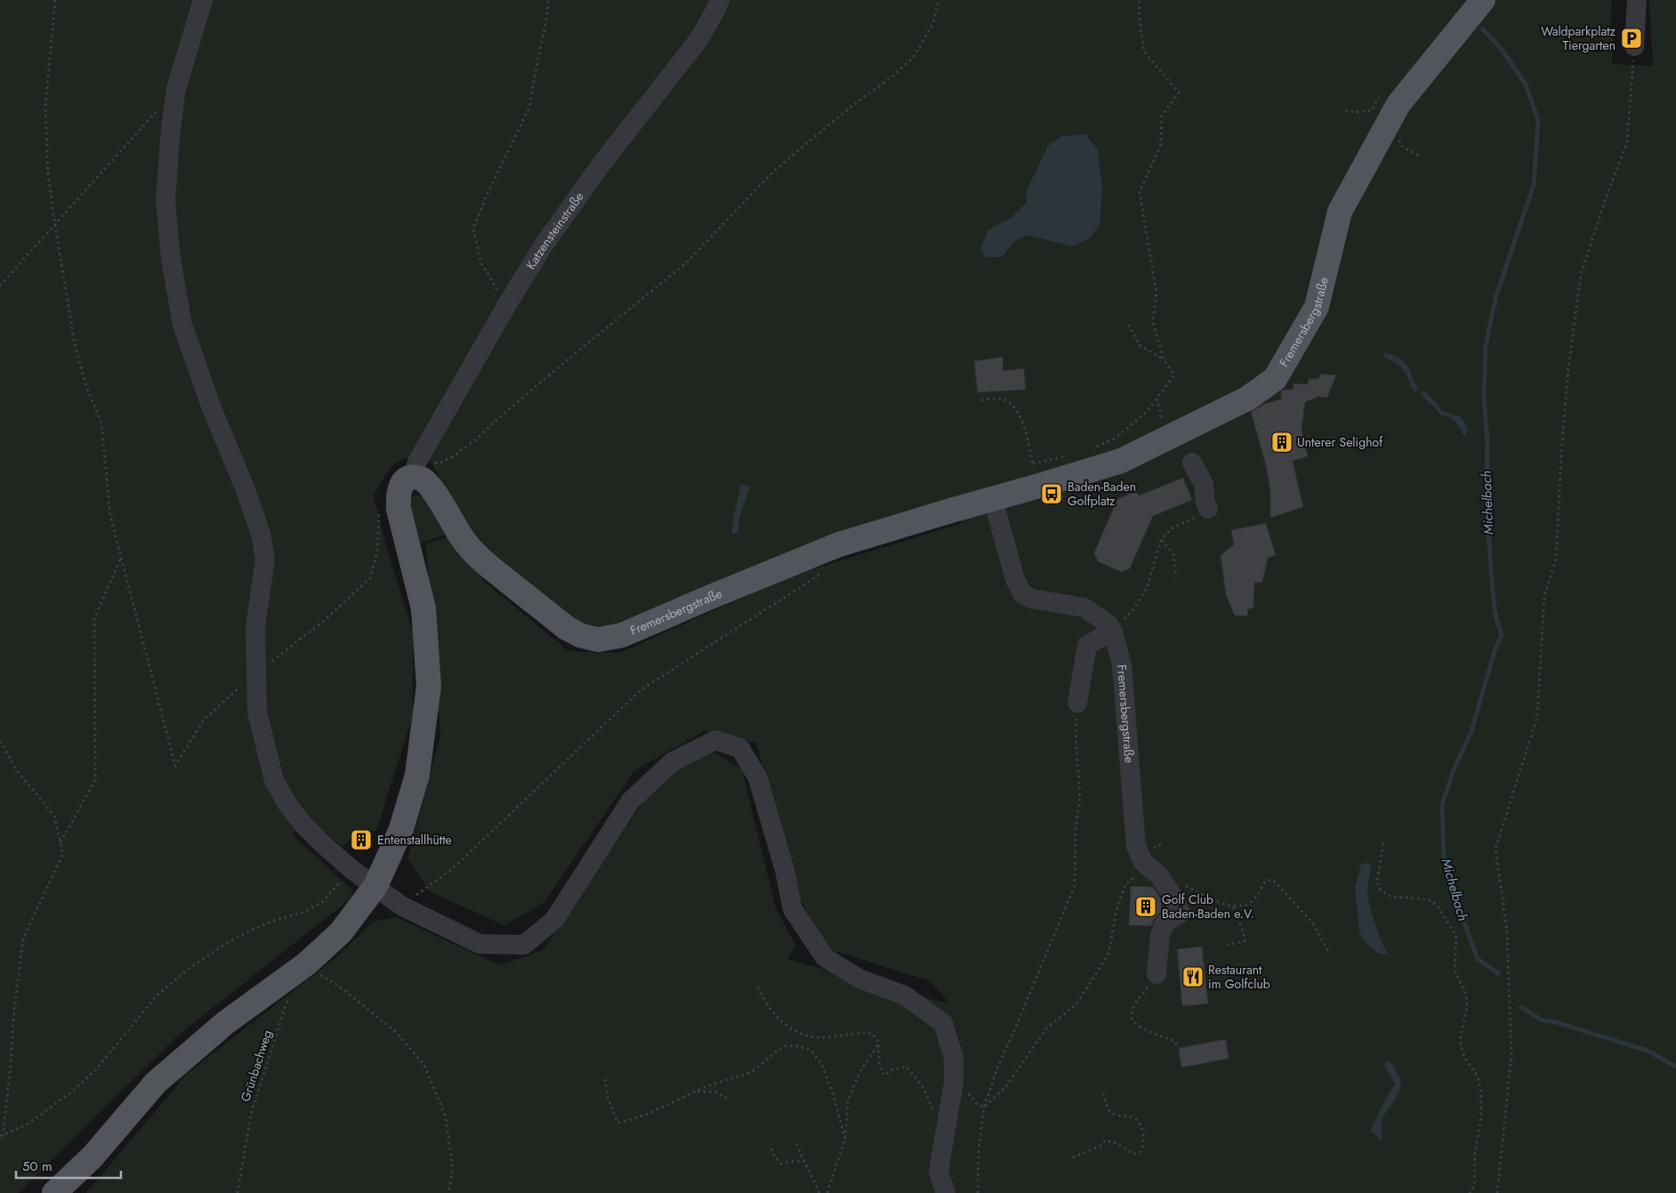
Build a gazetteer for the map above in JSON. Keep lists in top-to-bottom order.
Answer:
{
  "streets": {
    "main road": ["Fremersbergstraße"],
    "street": ["Katzensteinstraße"],
    "path": ["Grünbachweg"]
  },
  "crossings": [
    ["Katzensteinstraße", "Fremersbergstraße"]
  ],
  "water": ["Michelbach"],
  "places": {
    "parking": ["Waldparkplatz Tiergarten"],
    "building": ["Unterer Selighof", "Entenstallhütte", "Golf Club Baden-Baden e.V."],
    "bus stop": ["Baden-Baden Golfplatz"],
    "restaurant": ["Restaurant im Golfclub"]
  },
  "scale_bar": "50 m"
}
